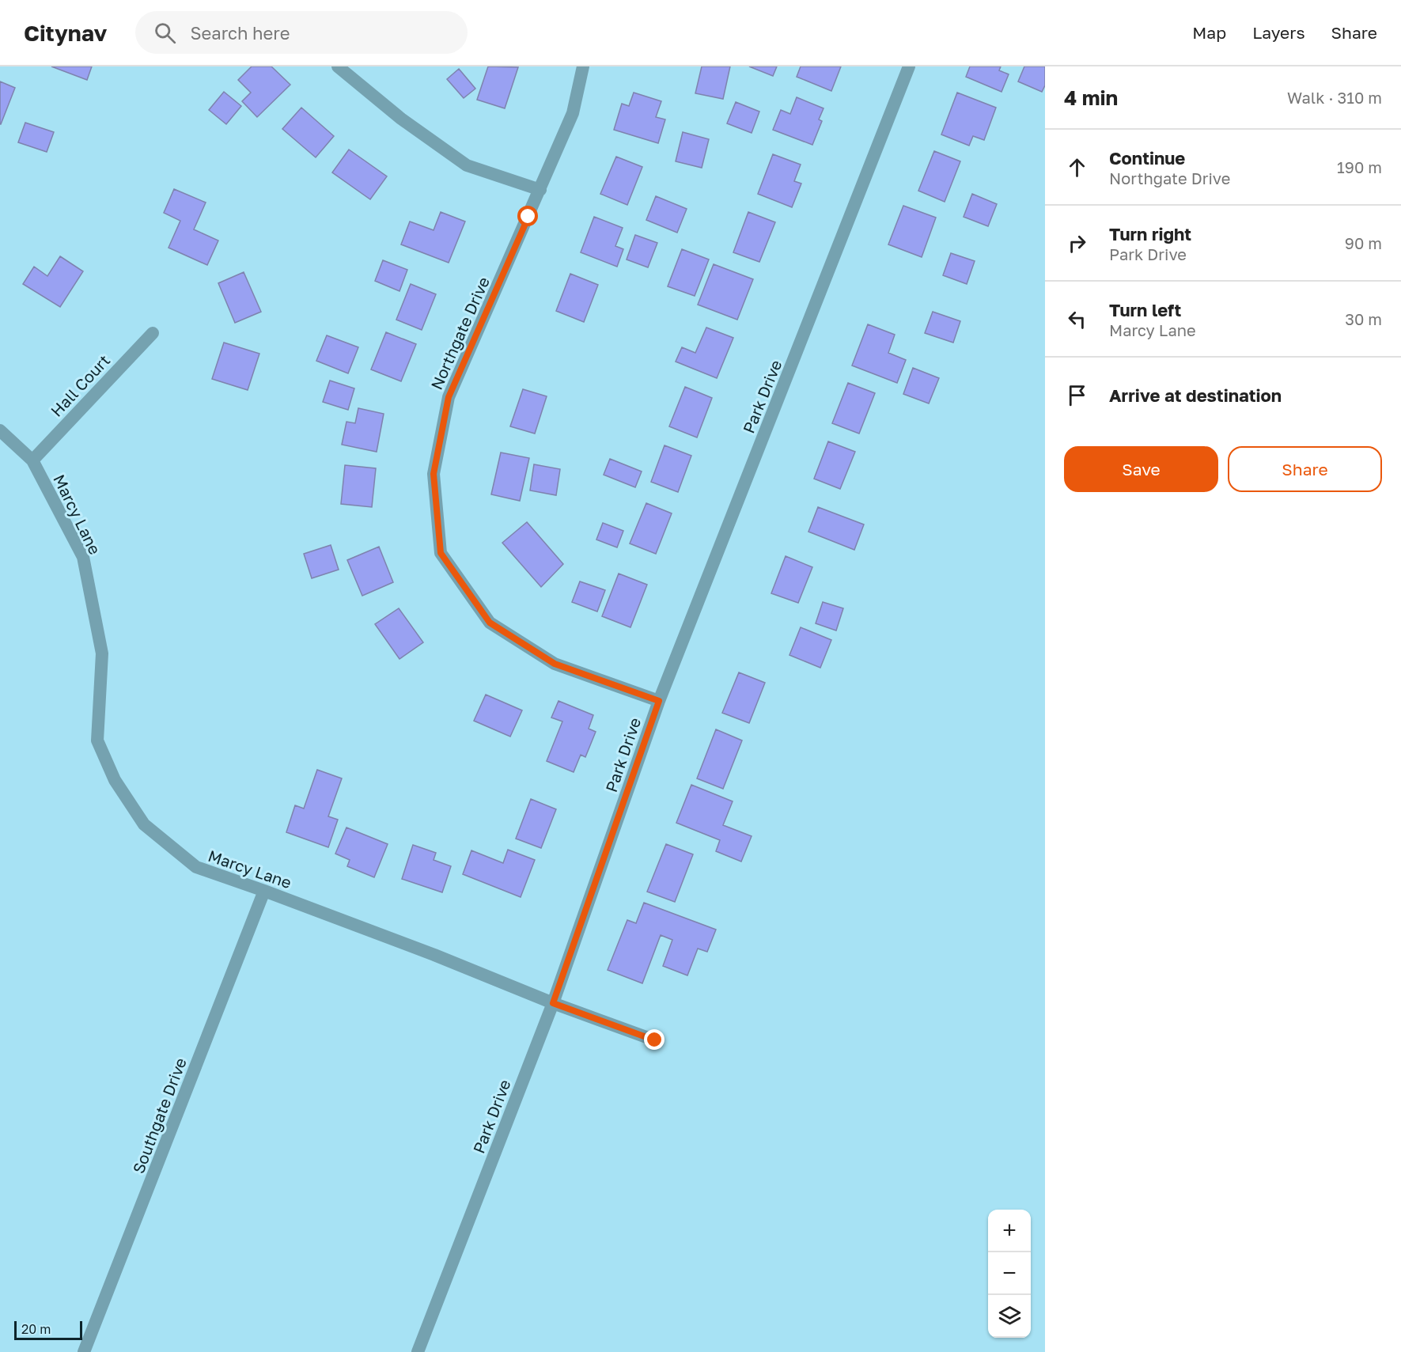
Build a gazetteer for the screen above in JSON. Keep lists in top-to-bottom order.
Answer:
{
  "streets": {
    "street": [
      "Northgate Drive",
      "Hall Court",
      "Park Drive",
      "Marcy Lane",
      "Southgate Drive"
    ]
  },
  "crossings": [
    ["Northgate Drive", "Park Drive"],
    ["Hall Court", "Marcy Lane"],
    ["Park Drive", "Marcy Lane"],
    ["Marcy Lane", "Southgate Drive"]
  ],
  "scale_bar": "20 m",
  "page": {
    "header": "Citynav",
    "search": "Search here",
    "nav": ["Map", "Layers", "Share"],
    "heading": ["4 min", "Walk · 310 m"],
    "list": [
      ["Continue", "Northgate Drive", "190 m"],
      ["Turn right", "Park Drive", "90 m"],
      ["Turn left", "Marcy Lane", "30 m"],
      "Arrive at destination"
    ],
    "buttons": ["Save", "Share"],
    "map_buttons": ["+", "−"],
    "scale": "20 m"
  }
}
